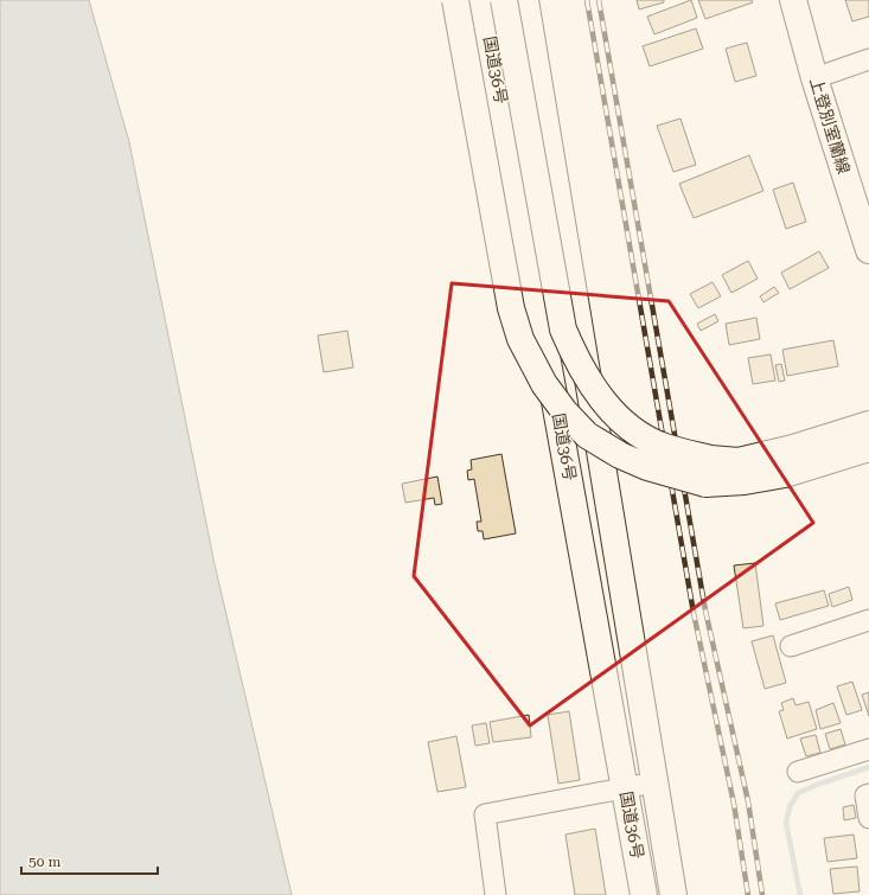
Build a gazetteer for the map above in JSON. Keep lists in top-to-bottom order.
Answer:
{
  "streets": {
    "main road": ["国道36号", "上登別室蘭線"]
  },
  "scale_bar": "50 m"
}
